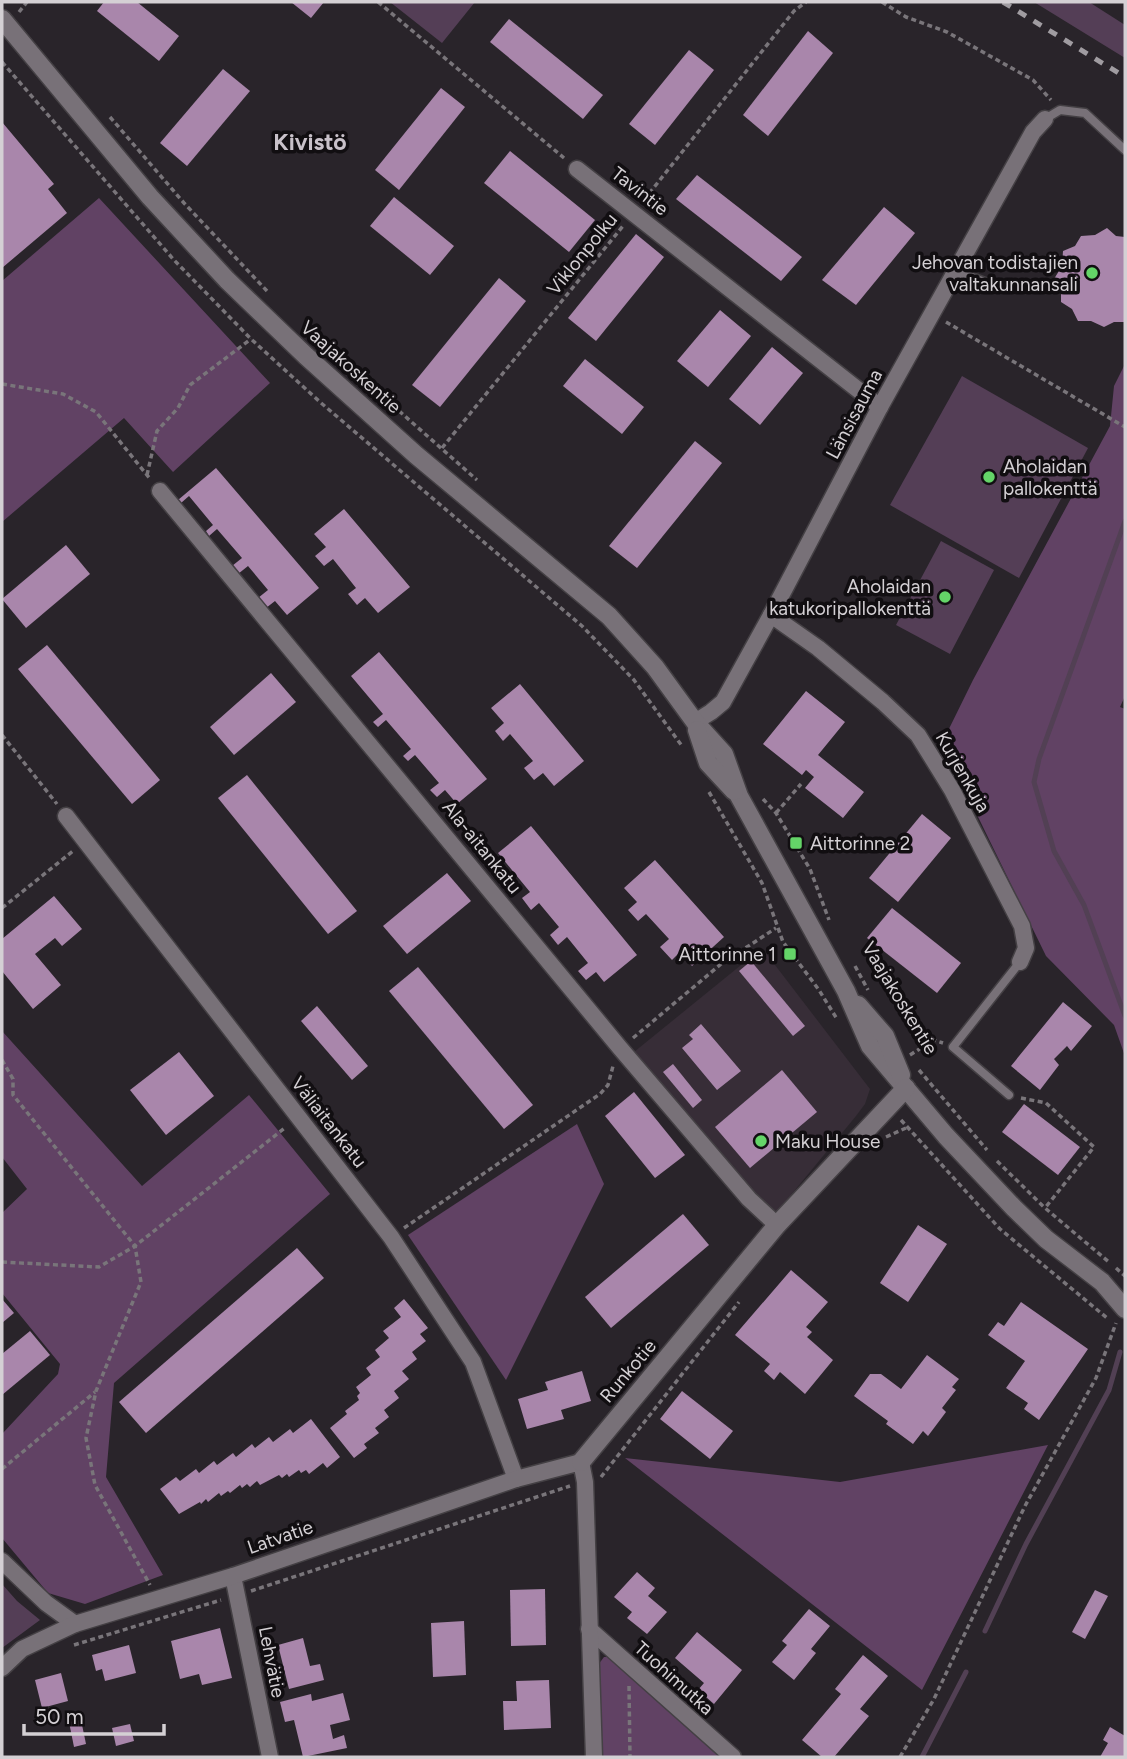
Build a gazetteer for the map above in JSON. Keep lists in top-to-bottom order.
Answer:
{
  "streets": {
    "main road": ["Vaajakoskentie", "Runkotie"],
    "street": [
      "Tavintie",
      "Länsisauma",
      "Kurjenkuja",
      "Ala-aitankatu",
      "Väliaitankatu",
      "Latvatie",
      "Lehvätie",
      "Tuohimutka"
    ],
    "path": ["Viklonpolku"]
  },
  "crossings": [
    ["Tavintie", "Viklonpolku"],
    ["Tavintie", "Länsisauma"],
    ["Vaajakoskentie", "Länsisauma"],
    ["Vaajakoskentie", "Runkotie"],
    ["Länsisauma", "Kurjenkuja"],
    ["Ala-aitankatu", "Runkotie"],
    ["Väliaitankatu", "Latvatie"],
    ["Runkotie", "Latvatie"],
    ["Latvatie", "Lehvätie"]
  ],
  "districts": ["Kivistö"],
  "places": {
    "other": [
      "Jehovan todistajien valtakunnansali",
      "Aholaidan pallokenttä",
      "Aholaidan katukoripallokenttä",
      "Maku House"
    ],
    "transit": ["Aittorinne 2", "Aittorinne 1"]
  },
  "scale_bar": "50 m"
}
